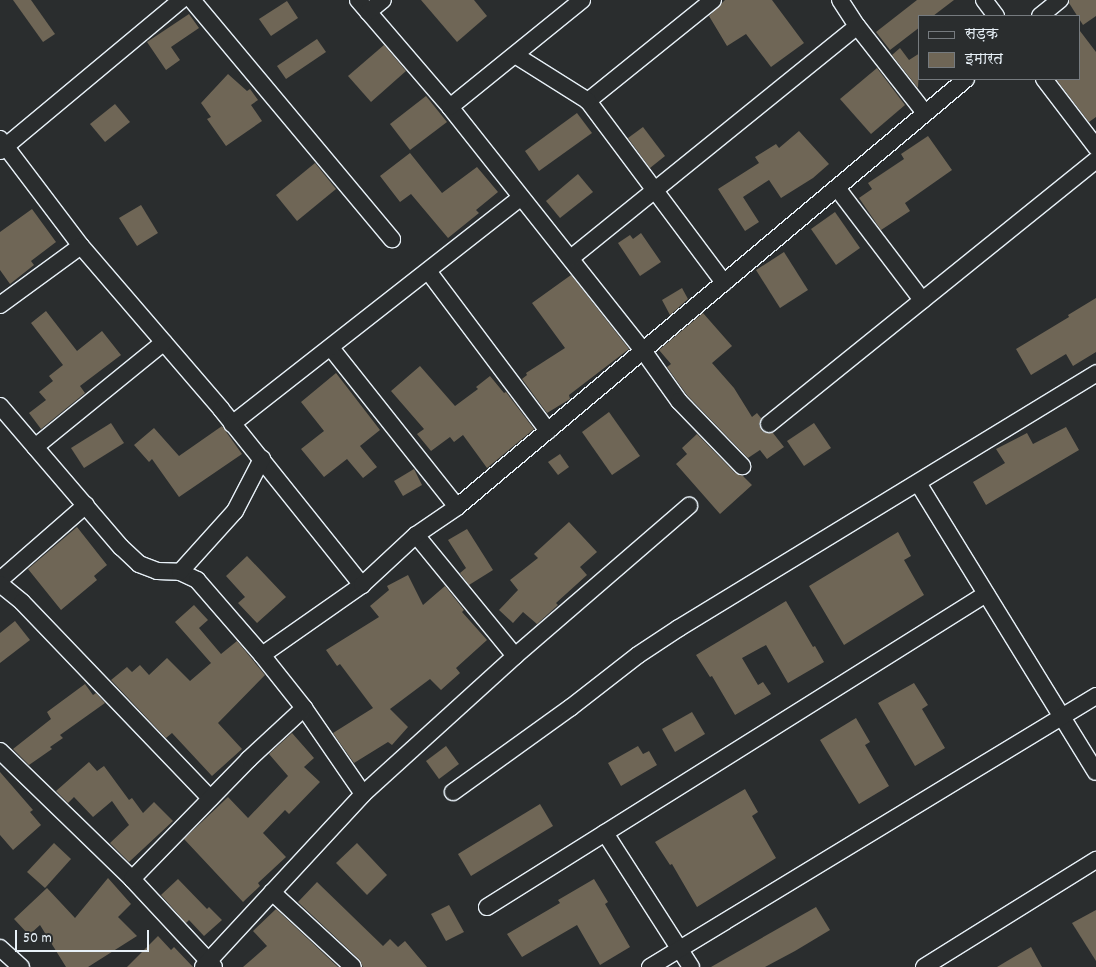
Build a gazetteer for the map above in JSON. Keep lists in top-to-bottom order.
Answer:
{
  "legend": ["सड़क", "इमारत"],
  "scale_bar": "50 m"
}
